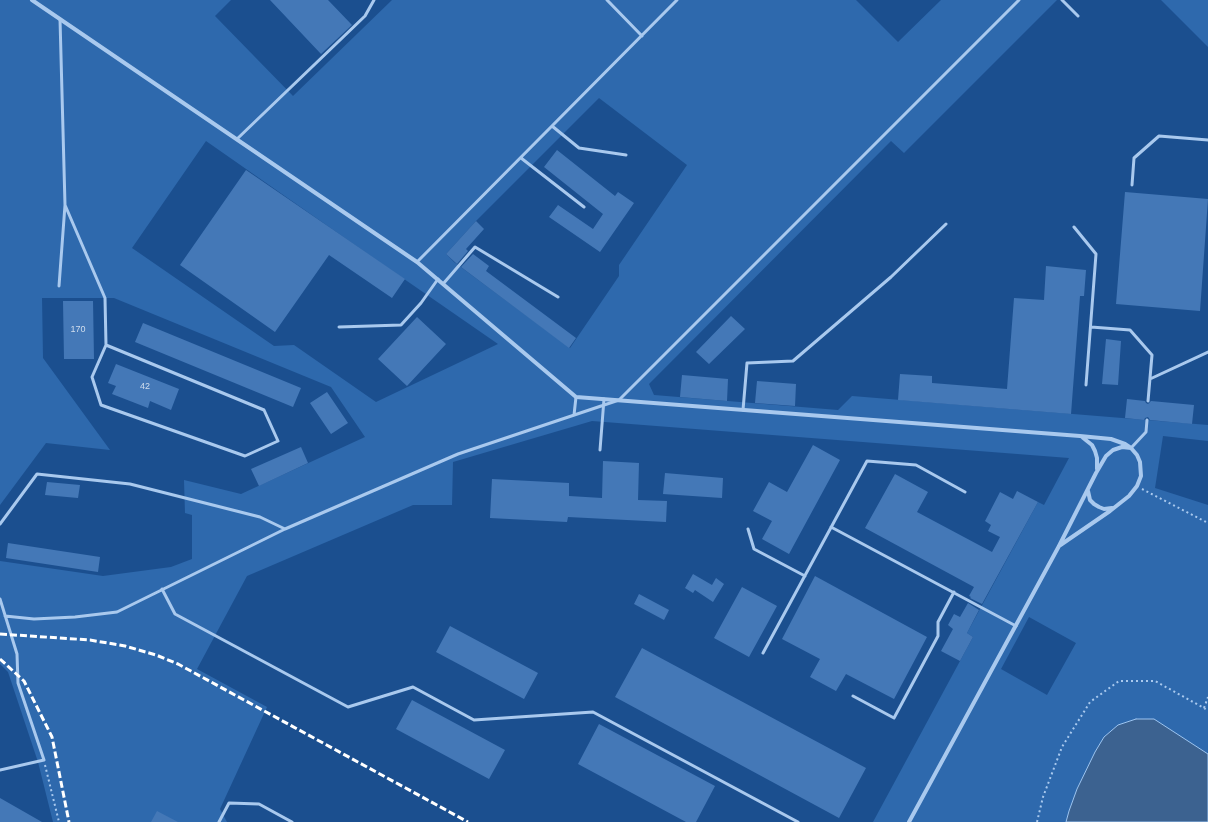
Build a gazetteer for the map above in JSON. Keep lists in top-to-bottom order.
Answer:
{
  "house_numbers": ["170", "42"]
}
